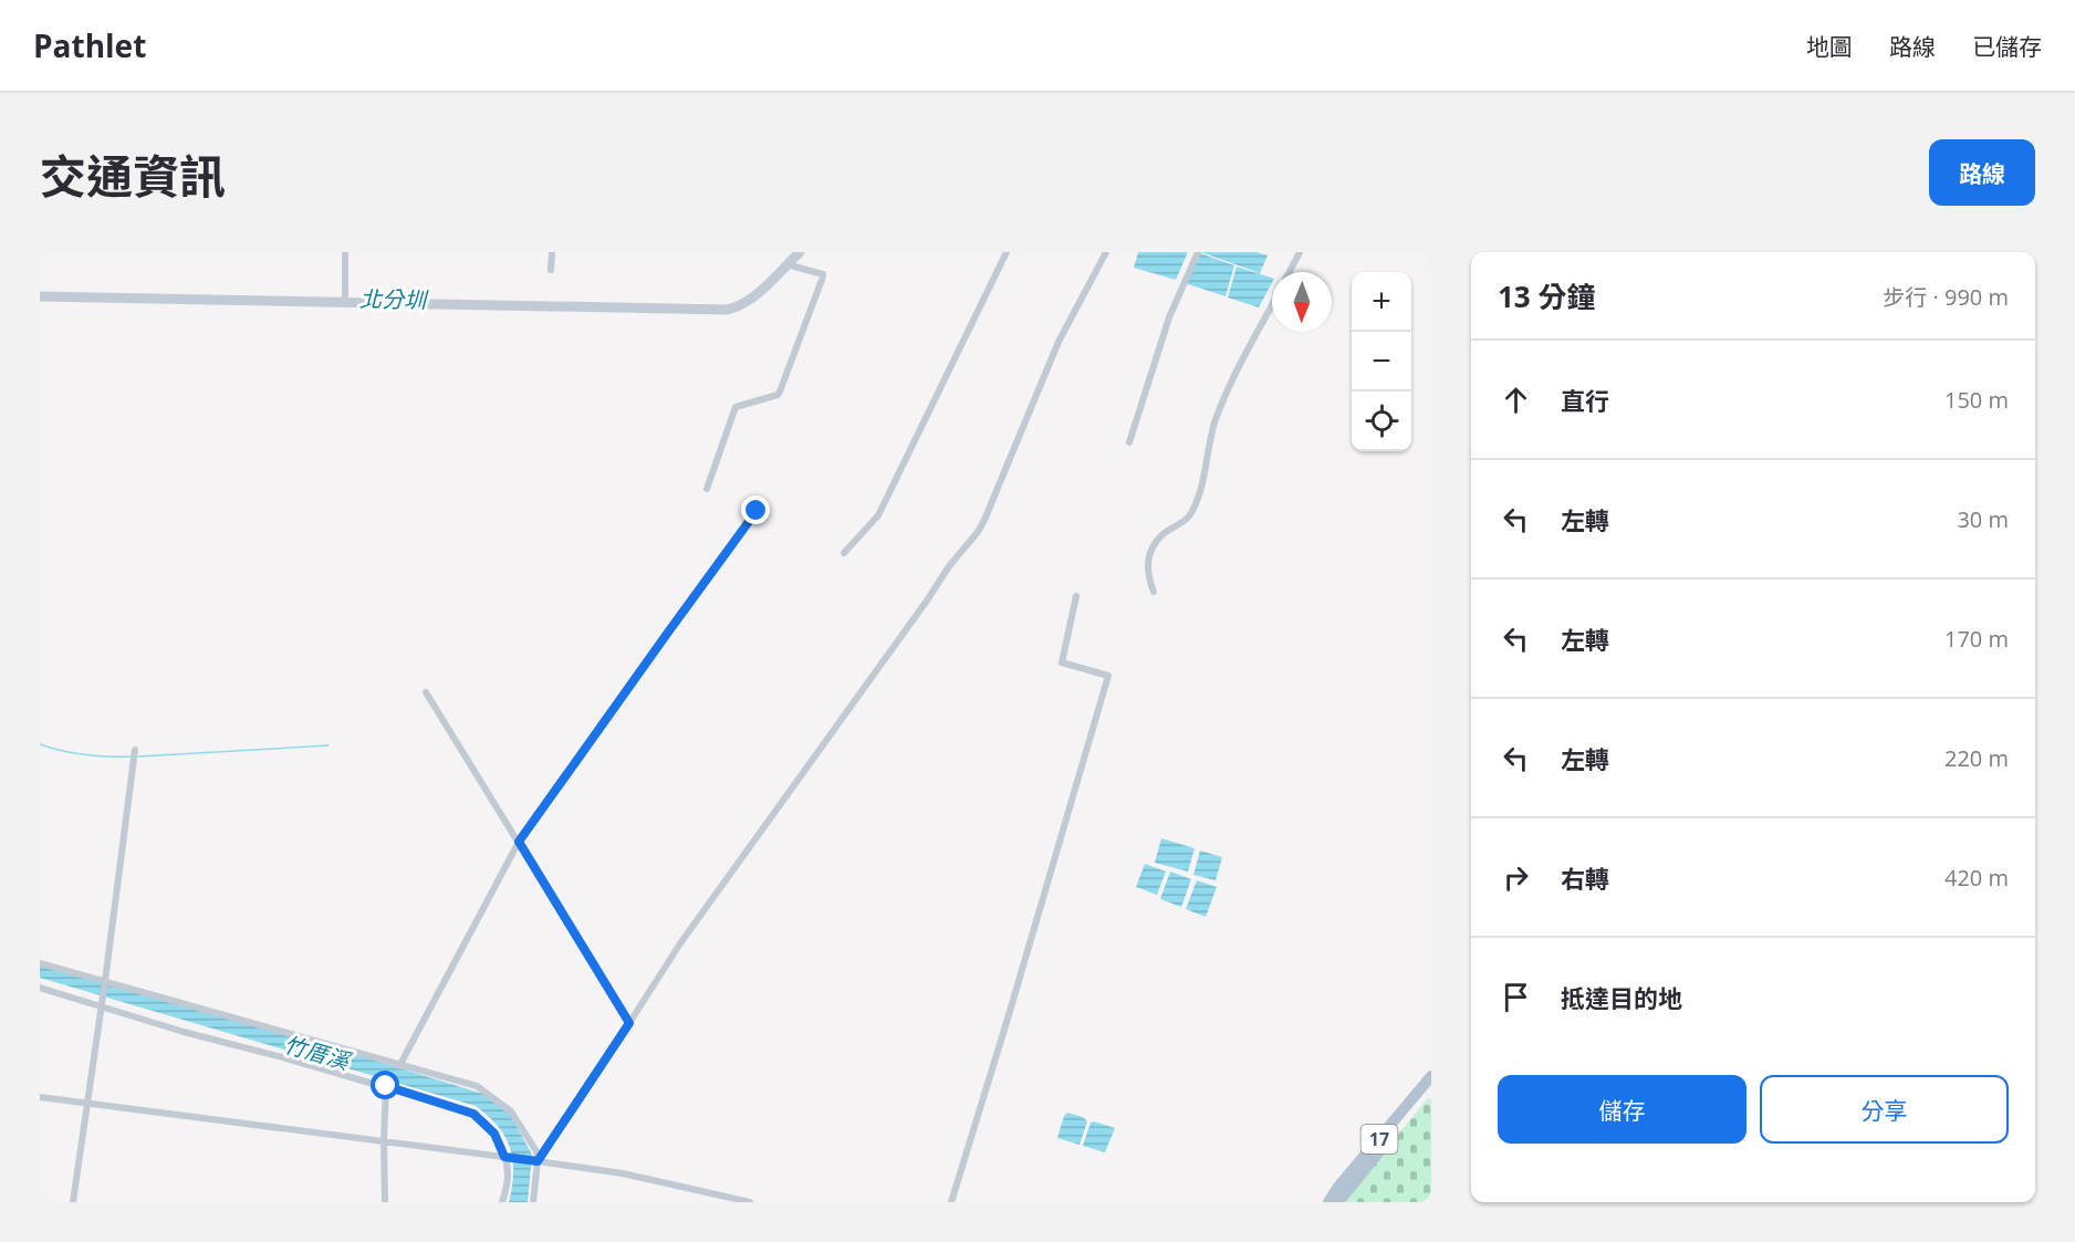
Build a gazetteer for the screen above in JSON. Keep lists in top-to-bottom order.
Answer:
{
  "streets": {
    "main road": ["17"]
  },
  "water": ["北分圳", "竹厝溪"],
  "north": "bottom",
  "page": {
    "header": "Pathlet",
    "nav": ["地圖", "路線", "已儲存"],
    "title": "交通資訊",
    "buttons": [
      "路線",
      ["儲存", "分享"]
    ],
    "heading": ["13 分鐘", "步行 · 990 m"],
    "map_buttons": ["+", "−"],
    "list": [
      ["直行", "150 m"],
      ["左轉", "30 m"],
      ["左轉", "170 m"],
      ["左轉", "220 m"],
      ["右轉", "420 m"],
      "抵達目的地"
    ]
  }
}
